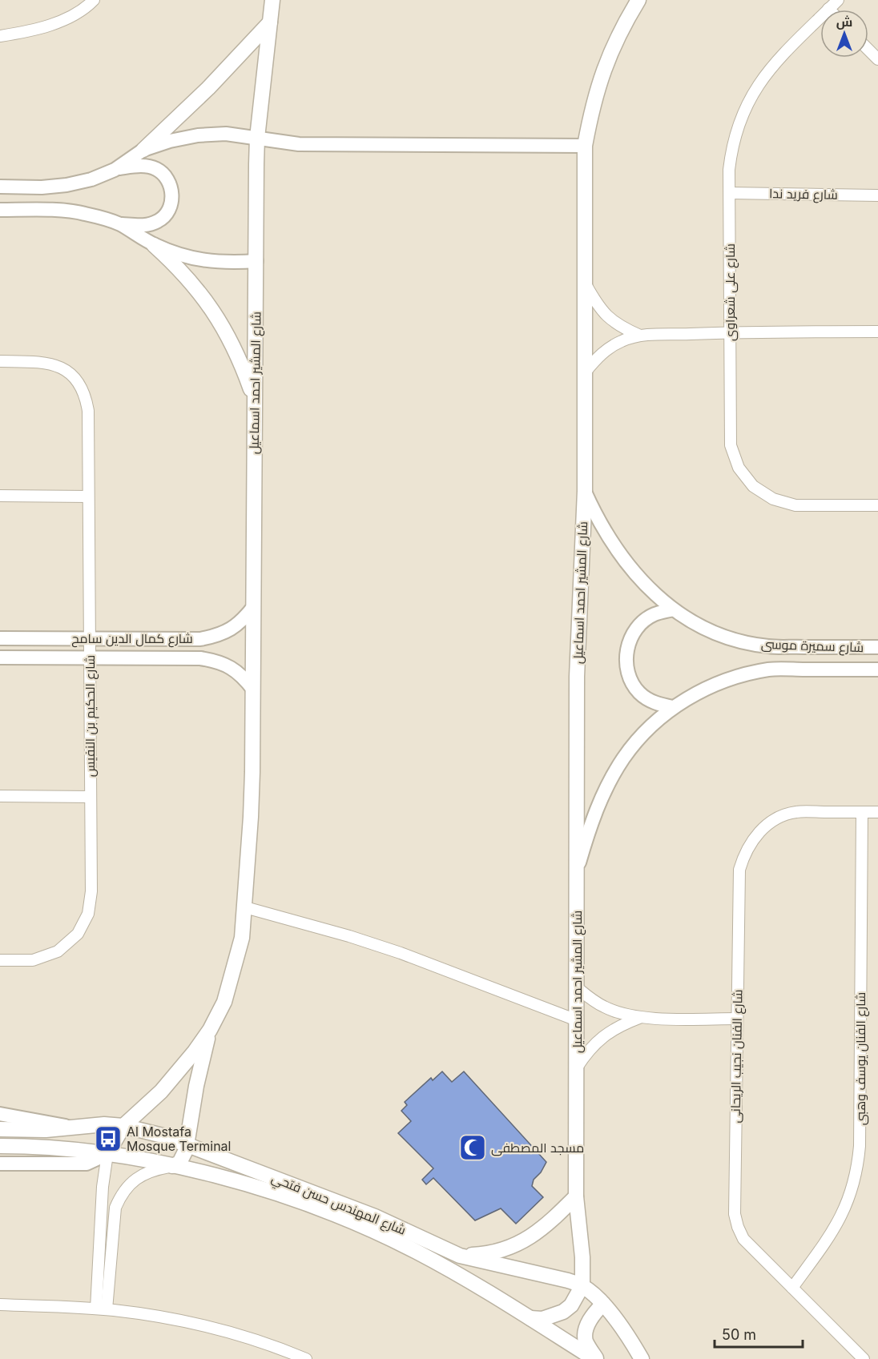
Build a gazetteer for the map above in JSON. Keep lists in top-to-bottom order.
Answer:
{
  "streets": {
    "main road": ["شارع المشير احمد اسماعيل", "شارع المهندس حسن فتحي"],
    "street": [
      "شارع فريد ندا",
      "شارع على شعراوى",
      "شارع كمال الدين سامح",
      "شارع سميرة موسى",
      "شارع الحكيم بن النفيس",
      "شارع الفنان نجيب الريحانى",
      "شارع الفنان يوسف وهبى"
    ]
  },
  "crossings": [
    ["شارع فريد ندا", "شارع على شعراوى"],
    ["شارع المشير احمد اسماعيل", "شارع كمال الدين سامح"],
    ["شارع المشير احمد اسماعيل", "شارع سميرة موسى"],
    ["شارع المشير احمد اسماعيل", "شارع المهندس حسن فتحي"],
    ["شارع كمال الدين سامح", "شارع الحكيم بن النفيس"],
    ["شارع الفنان نجيب الريحانى", "شارع الفنان يوسف وهبى"]
  ],
  "places": {
    "bus stop": ["Al Mostafa Mosque Terminal"],
    "mosque": ["مسجد المصطفى"]
  },
  "scale_bar": "50 m",
  "north": "top"
}
